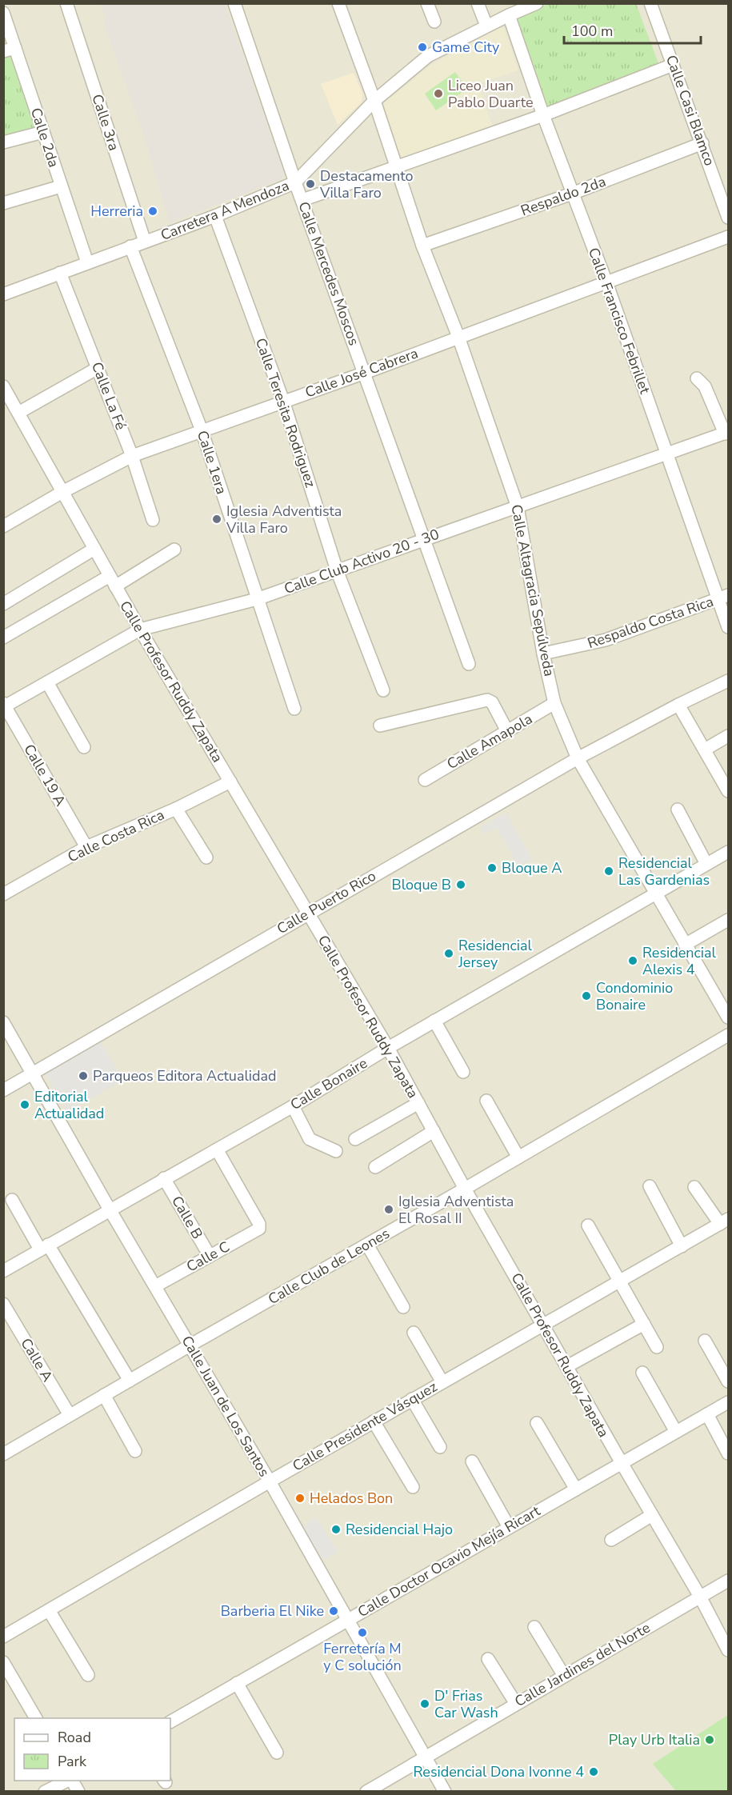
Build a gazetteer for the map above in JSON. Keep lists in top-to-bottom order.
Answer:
{
  "streets": {
    "street": [
      "Calle Casi Blamco",
      "Calle 3ra",
      "Calle 2da",
      "Respaldo 2da",
      "Carretera A Mendoza",
      "Calle Mercedes Moscos",
      "Calle Francisco Febrillet",
      "Calle José Cabrera",
      "Calle La Fé",
      "Calle Teresita Rodriguez",
      "Calle 1era",
      "Calle Club Activo 20 - 30",
      "Calle Altagracia Sepúlveda",
      "Respaldo Costa Rica",
      "Calle Profesor Ruddy Zapata",
      "Calle Amapola",
      "Calle 19 A",
      "Calle Costa Rica",
      "Calle Puerto Rico",
      "Calle Bonaire",
      "Calle B",
      "Calle C",
      "Calle Club de Leones",
      "Calle A",
      "Calle Juan de Los Santos",
      "Calle Presidente Vásquez",
      "Calle Doctor Ocavio Mejía Ricart",
      "Calle Jardines del Norte"
    ]
  },
  "crossings": [
    ["Calle Casi Blamco", "Respaldo 2da"],
    ["Calle 3ra", "Carretera A Mendoza"],
    ["Calle 2da", "Carretera A Mendoza"],
    ["Respaldo 2da", "Calle Francisco Febrillet"],
    ["Respaldo 2da", "Calle Altagracia Sepúlveda"],
    ["Carretera A Mendoza", "Calle Mercedes Moscos"],
    ["Carretera A Mendoza", "Calle Francisco Febrillet"],
    ["Carretera A Mendoza", "Calle La Fé"],
    ["Carretera A Mendoza", "Calle Teresita Rodriguez"],
    ["Carretera A Mendoza", "Calle 1era"],
    ["Carretera A Mendoza", "Calle Altagracia Sepúlveda"],
    ["Calle Mercedes Moscos", "Calle José Cabrera"],
    ["Calle Mercedes Moscos", "Calle Club Activo 20 - 30"],
    ["Calle Francisco Febrillet", "Calle José Cabrera"],
    ["Calle Francisco Febrillet", "Calle Club Activo 20 - 30"],
    ["Calle Francisco Febrillet", "Respaldo Costa Rica"],
    ["Calle José Cabrera", "Calle La Fé"],
    ["Calle José Cabrera", "Calle Teresita Rodriguez"],
    ["Calle José Cabrera", "Calle 1era"],
    ["Calle José Cabrera", "Calle Altagracia Sepúlveda"],
    ["Calle José Cabrera", "Calle Profesor Ruddy Zapata"],
    ["Calle Teresita Rodriguez", "Calle Club Activo 20 - 30"],
    ["Calle 1era", "Calle Club Activo 20 - 30"],
    ["Calle Club Activo 20 - 30", "Calle Altagracia Sepúlveda"],
    ["Calle Club Activo 20 - 30", "Calle Profesor Ruddy Zapata"],
    ["Calle Club Activo 20 - 30", "Calle 19 A"],
    ["Calle Altagracia Sepúlveda", "Respaldo Costa Rica"],
    ["Calle Altagracia Sepúlveda", "Calle Amapola"],
    ["Calle Altagracia Sepúlveda", "Calle Puerto Rico"],
    ["Calle Altagracia Sepúlveda", "Calle Bonaire"],
    ["Calle Profesor Ruddy Zapata", "Calle Costa Rica"],
    ["Calle Profesor Ruddy Zapata", "Calle Puerto Rico"],
    ["Calle Profesor Ruddy Zapata", "Calle Bonaire"],
    ["Calle Profesor Ruddy Zapata", "Calle Club de Leones"],
    ["Calle Profesor Ruddy Zapata", "Calle Presidente Vásquez"],
    ["Calle Profesor Ruddy Zapata", "Calle Doctor Ocavio Mejía Ricart"],
    ["Calle Profesor Ruddy Zapata", "Calle Jardines del Norte"],
    ["Calle 19 A", "Calle Costa Rica"],
    ["Calle Puerto Rico", "Calle Juan de Los Santos"],
    ["Calle Bonaire", "Calle B"],
    ["Calle Bonaire", "Calle C"],
    ["Calle Bonaire", "Calle Juan de Los Santos"],
    ["Calle B", "Calle C"],
    ["Calle C", "Calle Juan de Los Santos"],
    ["Calle Club de Leones", "Calle A"],
    ["Calle Club de Leones", "Calle Juan de Los Santos"],
    ["Calle Juan de Los Santos", "Calle Presidente Vásquez"],
    ["Calle Juan de Los Santos", "Calle Doctor Ocavio Mejía Ricart"],
    ["Calle Juan de Los Santos", "Calle Jardines del Norte"]
  ],
  "places": [
    "Game City",
    "Liceo Juan Pablo Duarte",
    "Destacamento Villa Faro",
    "Herreria",
    "Iglesia Adventista Villa Faro",
    "Bloque A",
    "Residencial Las Gardenias",
    "Bloque B",
    "Residencial Jersey",
    "Residencial Alexis 4",
    "Condominio Bonaire",
    "Parqueos Editora Actualidad",
    "Editorial Actualidad",
    "Iglesia Adventista El Rosal II",
    "Helados Bon",
    "Residencial Hajo",
    "Barberia El Nike",
    "Ferretería M y C solución",
    "D' Frias Car Wash",
    "Play Urb Italia",
    "Residencial Dona Ivonne 4"
  ],
  "legend": ["Road", "Park"],
  "scale_bar": "100 m"
}
